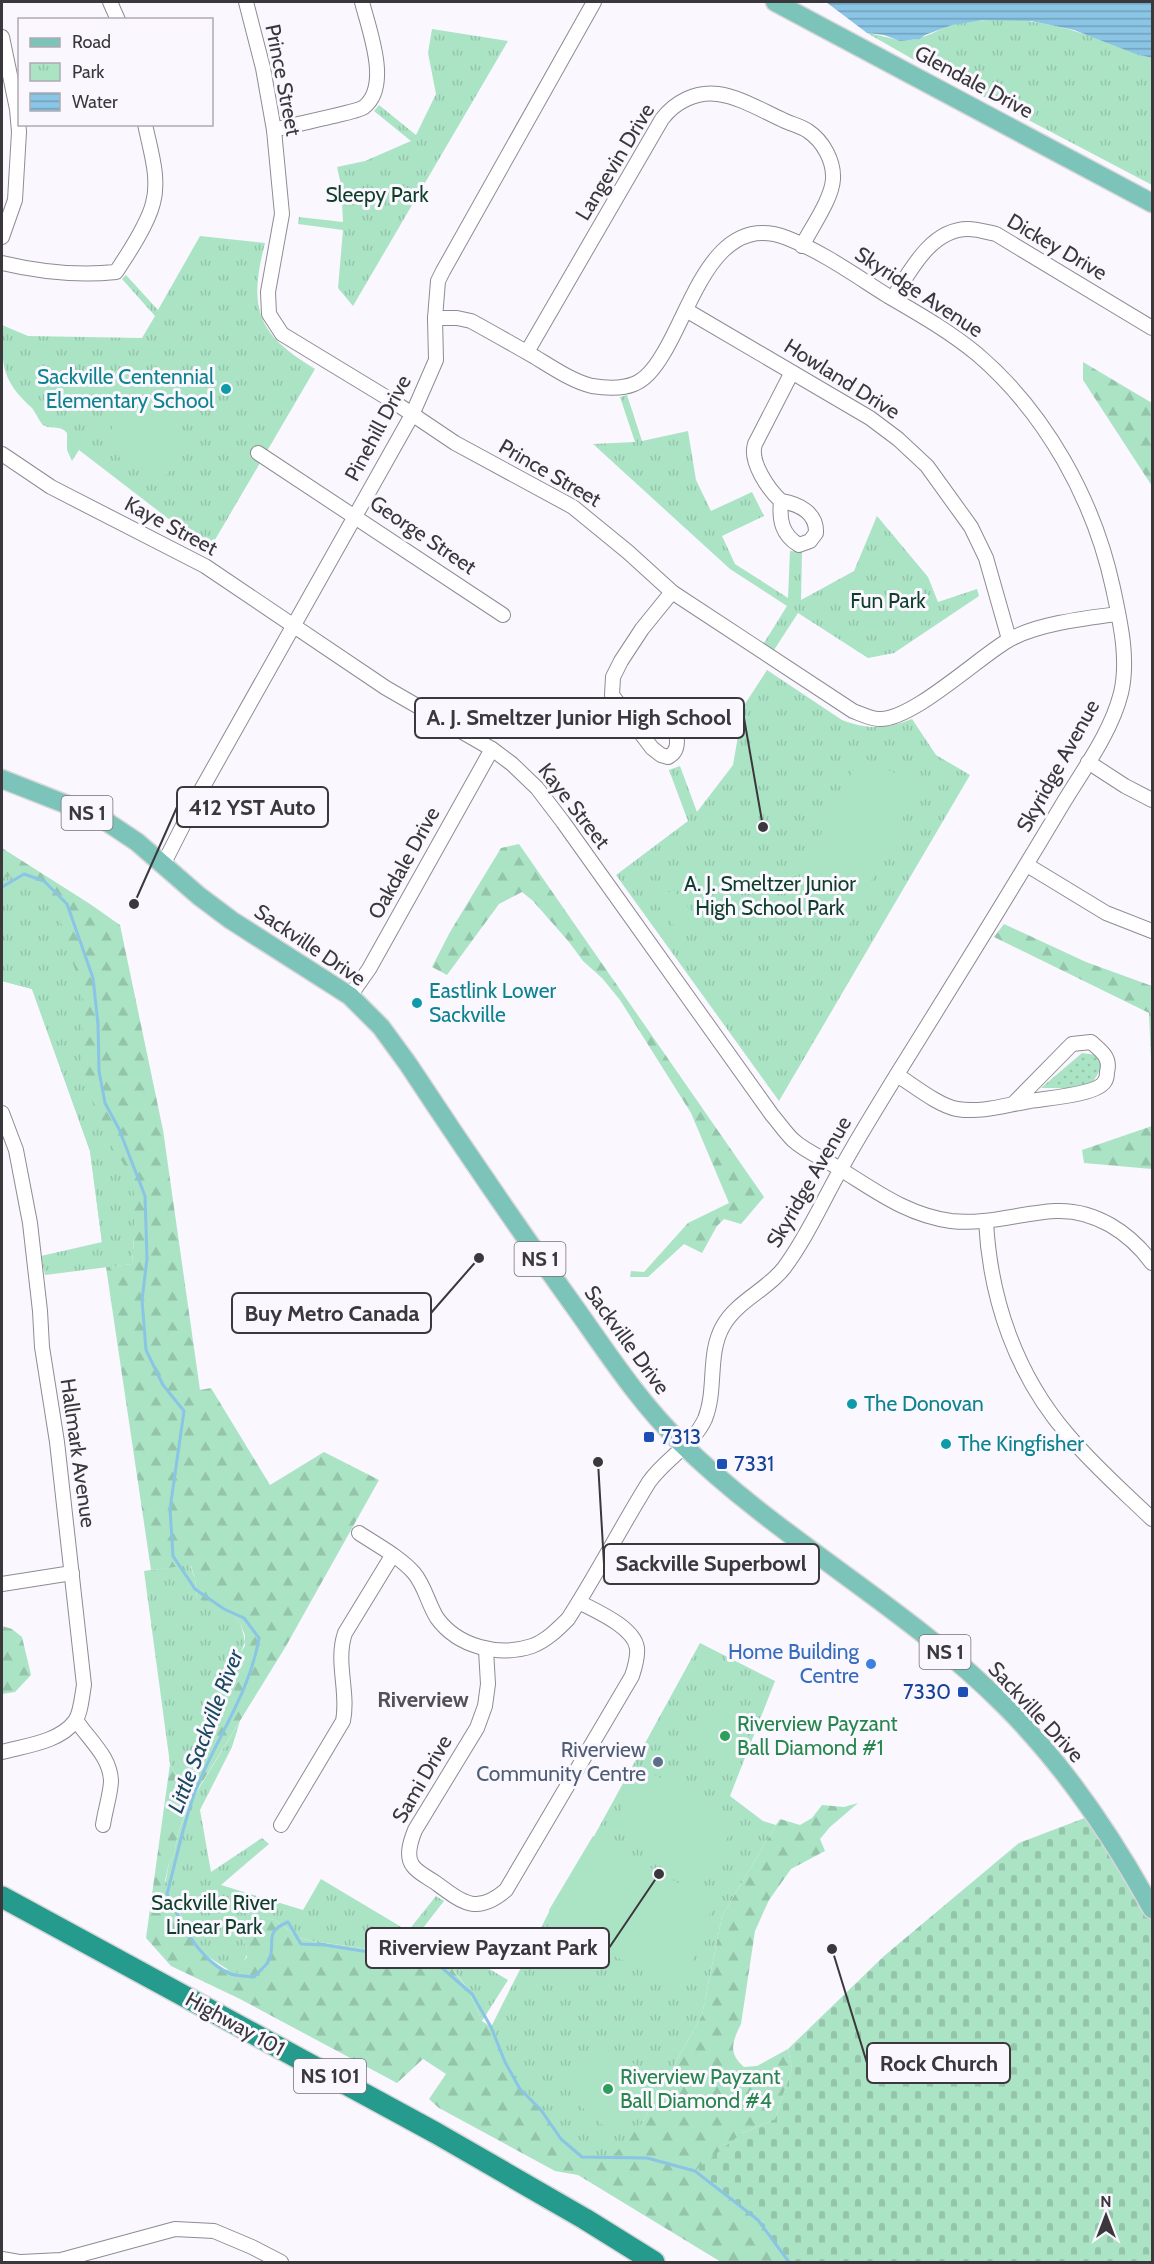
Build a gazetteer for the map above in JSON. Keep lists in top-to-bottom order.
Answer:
{
  "streets": {
    "highway": ["Highway 101", "NS 101"],
    "main road": ["Glendale Drive", "NS 1", "Sackville Drive"],
    "street": [
      "Prince Street",
      "Langevin Drive",
      "Dickey Drive",
      "Skyridge Avenue",
      "Howland Drive",
      "Pinehill Drive",
      "Kaye Street",
      "George Street",
      "Oakdale Drive",
      "Hallmark Avenue",
      "Sami Drive"
    ]
  },
  "crossings": [
    ["Prince Street", "Skyridge Avenue"],
    ["Prince Street", "Howland Drive"],
    ["Prince Street", "Pinehill Drive"],
    ["Langevin Drive", "Skyridge Avenue"],
    ["Dickey Drive", "Skyridge Avenue"],
    ["Skyridge Avenue", "Howland Drive"],
    ["Skyridge Avenue", "Pinehill Drive"],
    ["Skyridge Avenue", "Kaye Street"],
    ["Skyridge Avenue", "Sackville Drive"],
    ["Skyridge Avenue", "Sami Drive"],
    ["Pinehill Drive", "Kaye Street"],
    ["Pinehill Drive", "George Street"],
    ["Pinehill Drive", "Sackville Drive"],
    ["Kaye Street", "Oakdale Drive"],
    ["Oakdale Drive", "Sackville Drive"]
  ],
  "districts": ["Riverview"],
  "water": ["Little Sackville River"],
  "parks": [
    "Sleepy Park",
    "Fun Park",
    "A. J. Smeltzer Junior High School Park",
    "Sackville River Linear Park"
  ],
  "places": {
    "other": [
      "Sackville Centennial Elementary School",
      "A. J. Smeltzer Junior High School",
      "412 YST Auto",
      "Eastlink Lower Sackville",
      "Buy Metro Canada",
      "The Donovan",
      "The Kingfisher",
      "Sackville Superbowl",
      "Home Building Centre",
      "Riverview Payzant Ball Diamond #1",
      "Riverview Community Centre",
      "Riverview Payzant Park",
      "Rock Church",
      "Riverview Payzant Ball Diamond #4"
    ],
    "transit": ["7313", "7331", "7330"]
  },
  "legend": ["Road", "Park", "Water"],
  "north": "top"
}
